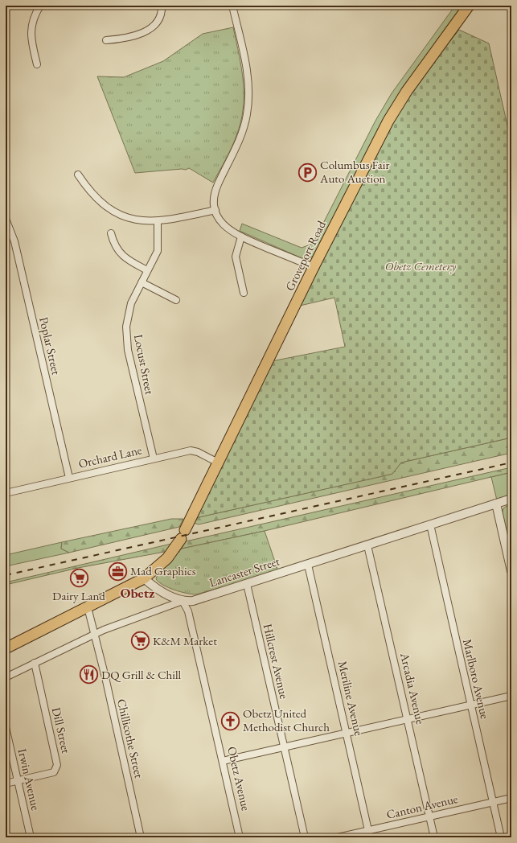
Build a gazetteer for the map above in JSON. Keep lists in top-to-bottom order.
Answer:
{
  "streets": {
    "main road": ["Groveport Road"],
    "street": [
      "Poplar Street",
      "Locust Street",
      "Orchard Lane",
      "Lancaster Street",
      "Hillcrest Avenue",
      "Marlboro Avenue",
      "Arcadia Avenue",
      "Meriline Avenue",
      "Dill Street",
      "Chillicothe Street",
      "Obetz Avenue",
      "Irwin Avenue",
      "Canton Avenue"
    ]
  },
  "crossings": [
    ["Groveport Road", "Orchard Lane"],
    ["Groveport Road", "Chillicothe Street"],
    ["Poplar Street", "Orchard Lane"],
    ["Locust Street", "Orchard Lane"],
    ["Lancaster Street", "Hillcrest Avenue"],
    ["Lancaster Street", "Marlboro Avenue"],
    ["Lancaster Street", "Arcadia Avenue"],
    ["Lancaster Street", "Meriline Avenue"],
    ["Lancaster Street", "Dill Street"],
    ["Lancaster Street", "Chillicothe Street"],
    ["Lancaster Street", "Obetz Avenue"],
    ["Marlboro Avenue", "Canton Avenue"],
    ["Arcadia Avenue", "Canton Avenue"],
    ["Meriline Avenue", "Canton Avenue"],
    ["Dill Street", "Irwin Avenue"]
  ],
  "districts": ["Obetz"],
  "parks": ["Obetz Cemetery"],
  "places": {
    "parking": ["Columbus Fair Auto Auction"],
    "office": ["Mad Graphics"],
    "supermarket": ["Dairy Land", "K&M Market"],
    "restaurant": ["DQ Grill & Chill"],
    "church": ["Obetz United Methodist Church"]
  }
}
